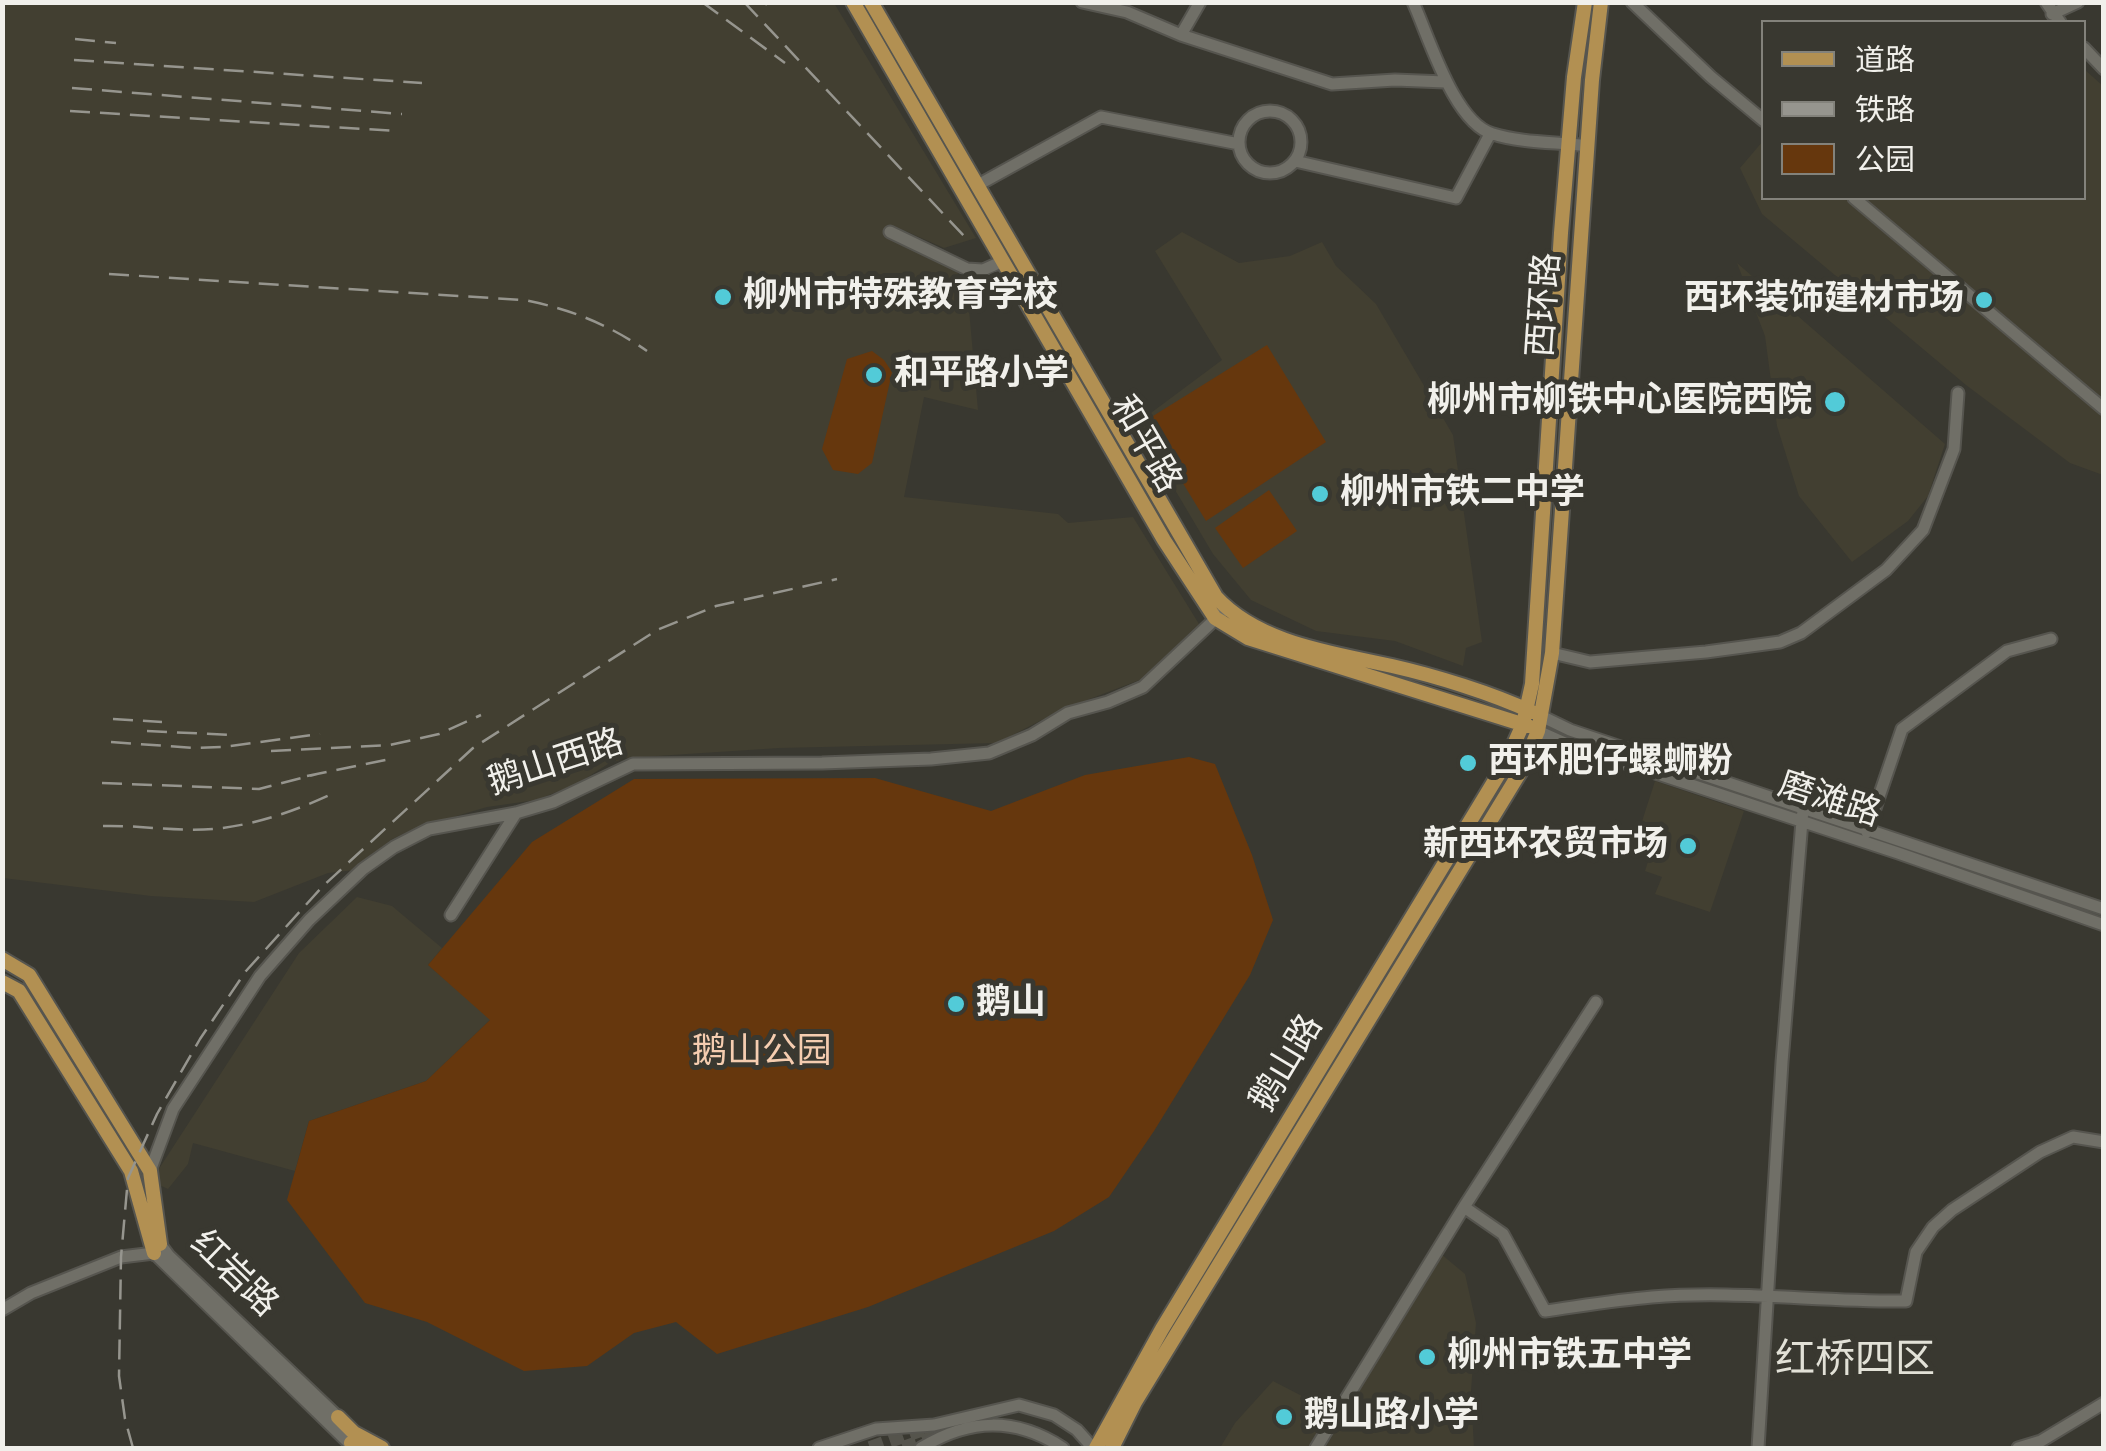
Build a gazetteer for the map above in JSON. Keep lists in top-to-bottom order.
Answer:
{
  "streets": {
    "main road": [
      "西环路",
      "和平路",
      "鹅山路",
      "红岩路"
    ],
    "street": ["鹅山西路", "磨滩路"]
  },
  "crossings": [
    ["西环路", "和平路"],
    ["西环路", "磨滩路"],
    ["西环路", "鹅山路"],
    ["和平路", "鹅山西路"],
    ["和平路", "磨滩路"],
    ["和平路", "鹅山路"],
    ["鹅山西路", "红岩路"],
    ["磨滩路", "鹅山路"]
  ],
  "districts": ["红桥四区"],
  "parks": ["鹅山公园"],
  "places": [
    "柳州市特殊教育学校",
    "西环装饰建材市场",
    "和平路小学",
    "柳州市柳铁中心医院西院",
    "柳州市铁二中学",
    "西环肥仔螺蛳粉",
    "新西环农贸市场",
    "鹅山",
    "柳州市铁五中学",
    "鹅山路小学"
  ],
  "legend": ["道路", "铁路", "公园"]
}
